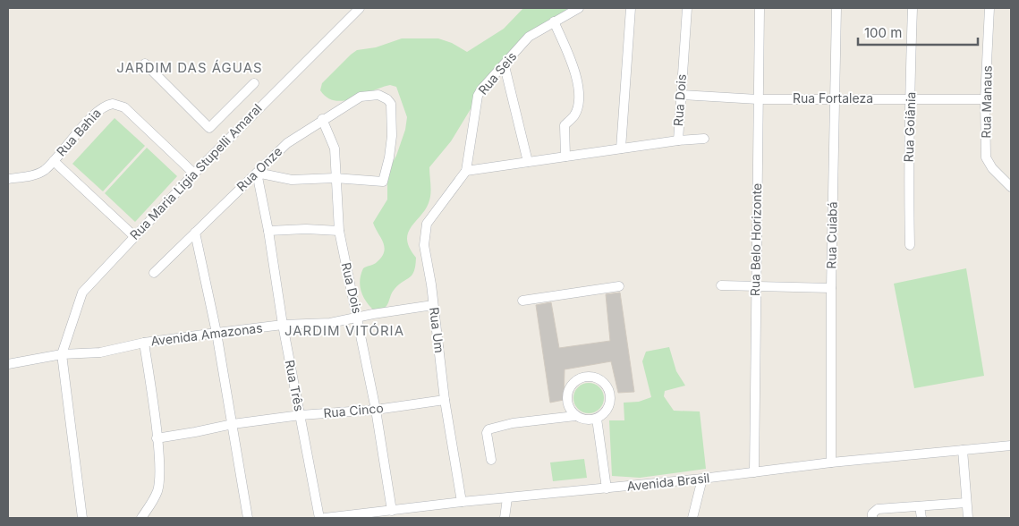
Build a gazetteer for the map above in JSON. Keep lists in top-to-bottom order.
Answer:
{
  "streets": {
    "street": [
      "Rua Seis",
      "Rua Fortaleza",
      "Rua Dois",
      "Rua Manaus",
      "Rua Goiânia",
      "Rua Bahia",
      "Rua Onze",
      "Rua Maria Ligia Stupelli Amaral",
      "Rua Cuiabá",
      "Rua Belo Horizonte",
      "Rua Um",
      "Avenida Amazonas",
      "Rua Três",
      "Rua Cinco",
      "Avenida Brasil"
    ]
  },
  "crossings": [
    ["Rua Seis", "Rua Dois"],
    ["Rua Seis", "Rua Um"],
    ["Rua Fortaleza", "Rua Dois"],
    ["Rua Fortaleza", "Rua Manaus"],
    ["Rua Fortaleza", "Rua Goiânia"],
    ["Rua Fortaleza", "Rua Cuiabá"],
    ["Rua Fortaleza", "Rua Belo Horizonte"],
    ["Rua Dois", "Rua Onze"],
    ["Rua Dois", "Rua Um"],
    ["Rua Dois", "Avenida Amazonas"],
    ["Rua Dois", "Rua Cinco"],
    ["Rua Dois", "Avenida Brasil"],
    ["Rua Bahia", "Rua Maria Ligia Stupelli Amaral"],
    ["Rua Onze", "Rua Três"],
    ["Rua Maria Ligia Stupelli Amaral", "Avenida Amazonas"],
    ["Rua Cuiabá", "Avenida Brasil"],
    ["Rua Belo Horizonte", "Avenida Brasil"],
    ["Rua Um", "Avenida Amazonas"],
    ["Rua Um", "Rua Cinco"],
    ["Rua Um", "Avenida Brasil"],
    ["Avenida Amazonas", "Rua Três"],
    ["Rua Três", "Rua Cinco"]
  ],
  "districts": ["JARDIM DAS ÁGUAS", "JARDIM VITÓRIA"],
  "scale_bar": "100 m"
}
